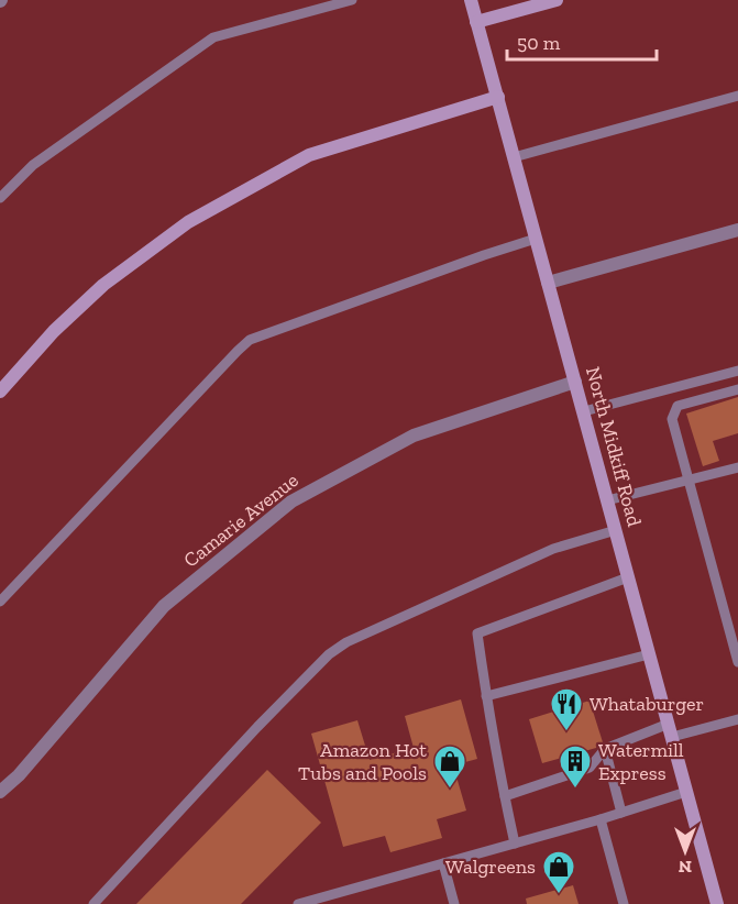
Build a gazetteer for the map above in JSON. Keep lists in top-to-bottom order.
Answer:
{
  "streets": {
    "main road": ["North Midkiff Road"],
    "street": ["Camarie Avenue"]
  },
  "crossings": [
    ["North Midkiff Road", "Camarie Avenue"]
  ],
  "places": {
    "restaurant": ["Whataburger"],
    "shop": ["Amazon Hot Tubs and Pools", "Walgreens"],
    "building": ["Watermill Express"]
  },
  "scale_bar": "50 m",
  "north": "bottom"
}
